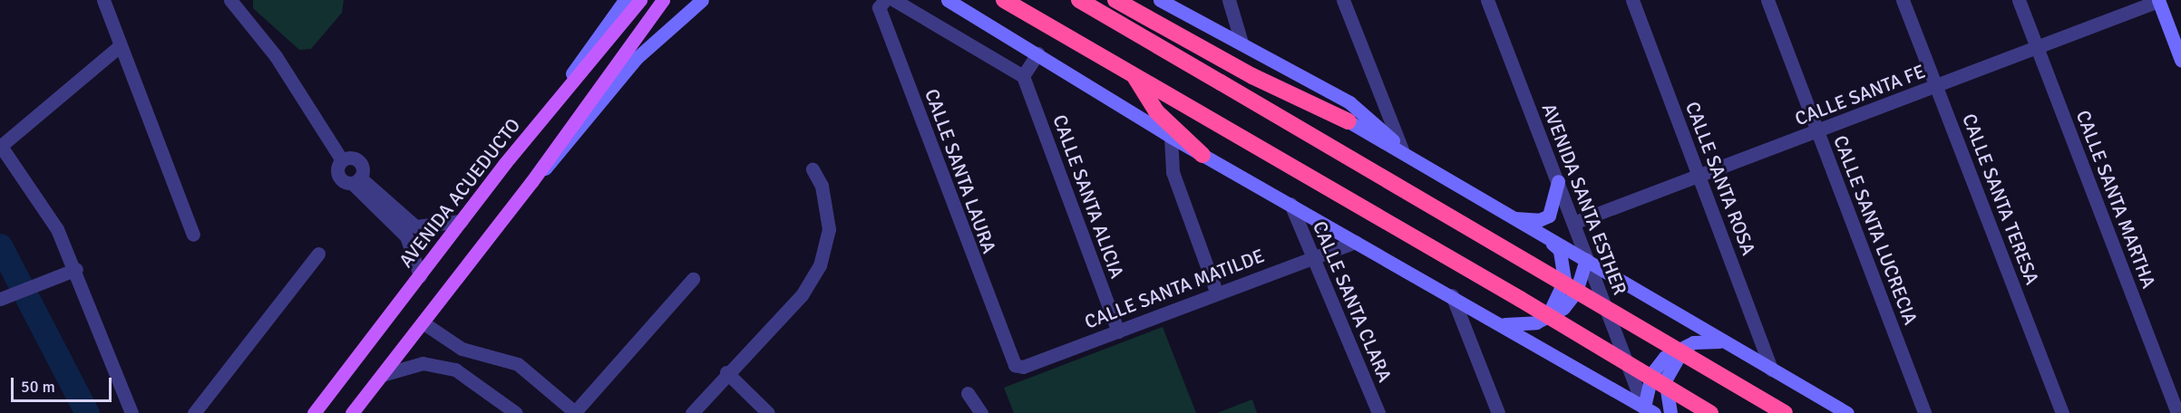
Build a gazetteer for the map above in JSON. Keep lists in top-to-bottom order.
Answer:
{
  "streets": {
    "main road": ["AVENIDA ACUEDUCTO"],
    "street": [
      "CALLE SANTA FE",
      "CALLE SANTA LAURA",
      "CALLE SANTA ROSA",
      "CALLE SANTA ALICIA",
      "AVENIDA SANTA ESTHER",
      "CALLE SANTA TERESA",
      "CALLE SANTA MARTHA",
      "CALLE SANTA LUCRECIA",
      "CALLE SANTA MATILDE",
      "CALLE SANTA CLARA"
    ]
  },
  "crossings": [
    ["CALLE SANTA FE", "CALLE SANTA ROSA"],
    ["CALLE SANTA FE", "AVENIDA SANTA ESTHER"],
    ["CALLE SANTA FE", "CALLE SANTA TERESA"],
    ["CALLE SANTA FE", "CALLE SANTA MARTHA"],
    ["CALLE SANTA FE", "CALLE SANTA LUCRECIA"],
    ["CALLE SANTA LAURA", "CALLE SANTA MATILDE"],
    ["CALLE SANTA ALICIA", "CALLE SANTA MATILDE"],
    ["CALLE SANTA MATILDE", "CALLE SANTA CLARA"]
  ],
  "scale_bar": "50 m"
}
